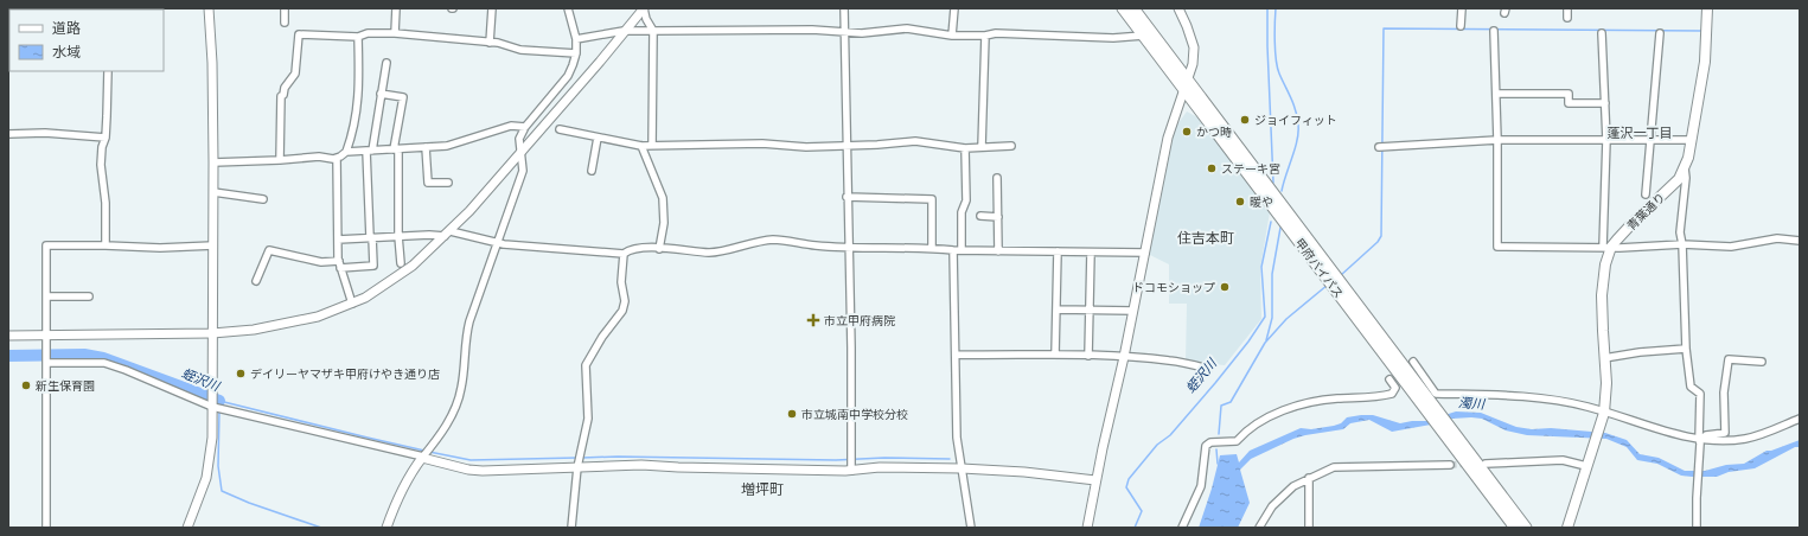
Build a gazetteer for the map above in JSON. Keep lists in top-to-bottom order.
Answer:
{
  "streets": {
    "highway": ["甲府バイパス"],
    "main road": ["青葉通り"]
  },
  "districts": ["蓬沢一丁目", "住吉本町", "増坪町"],
  "water": ["蛭沢川", "濁川"],
  "places": {
    "other": [
      "ジョイフィット",
      "かつ時",
      "ステーキ宮",
      "暖や",
      "ドコモショップ",
      "デイリーヤマザキ甲府けやき通り店",
      "新生保育園",
      "市立城南中学校分校"
    ],
    "health": ["市立甲府病院"]
  },
  "legend": ["道路", "水域"]
}
